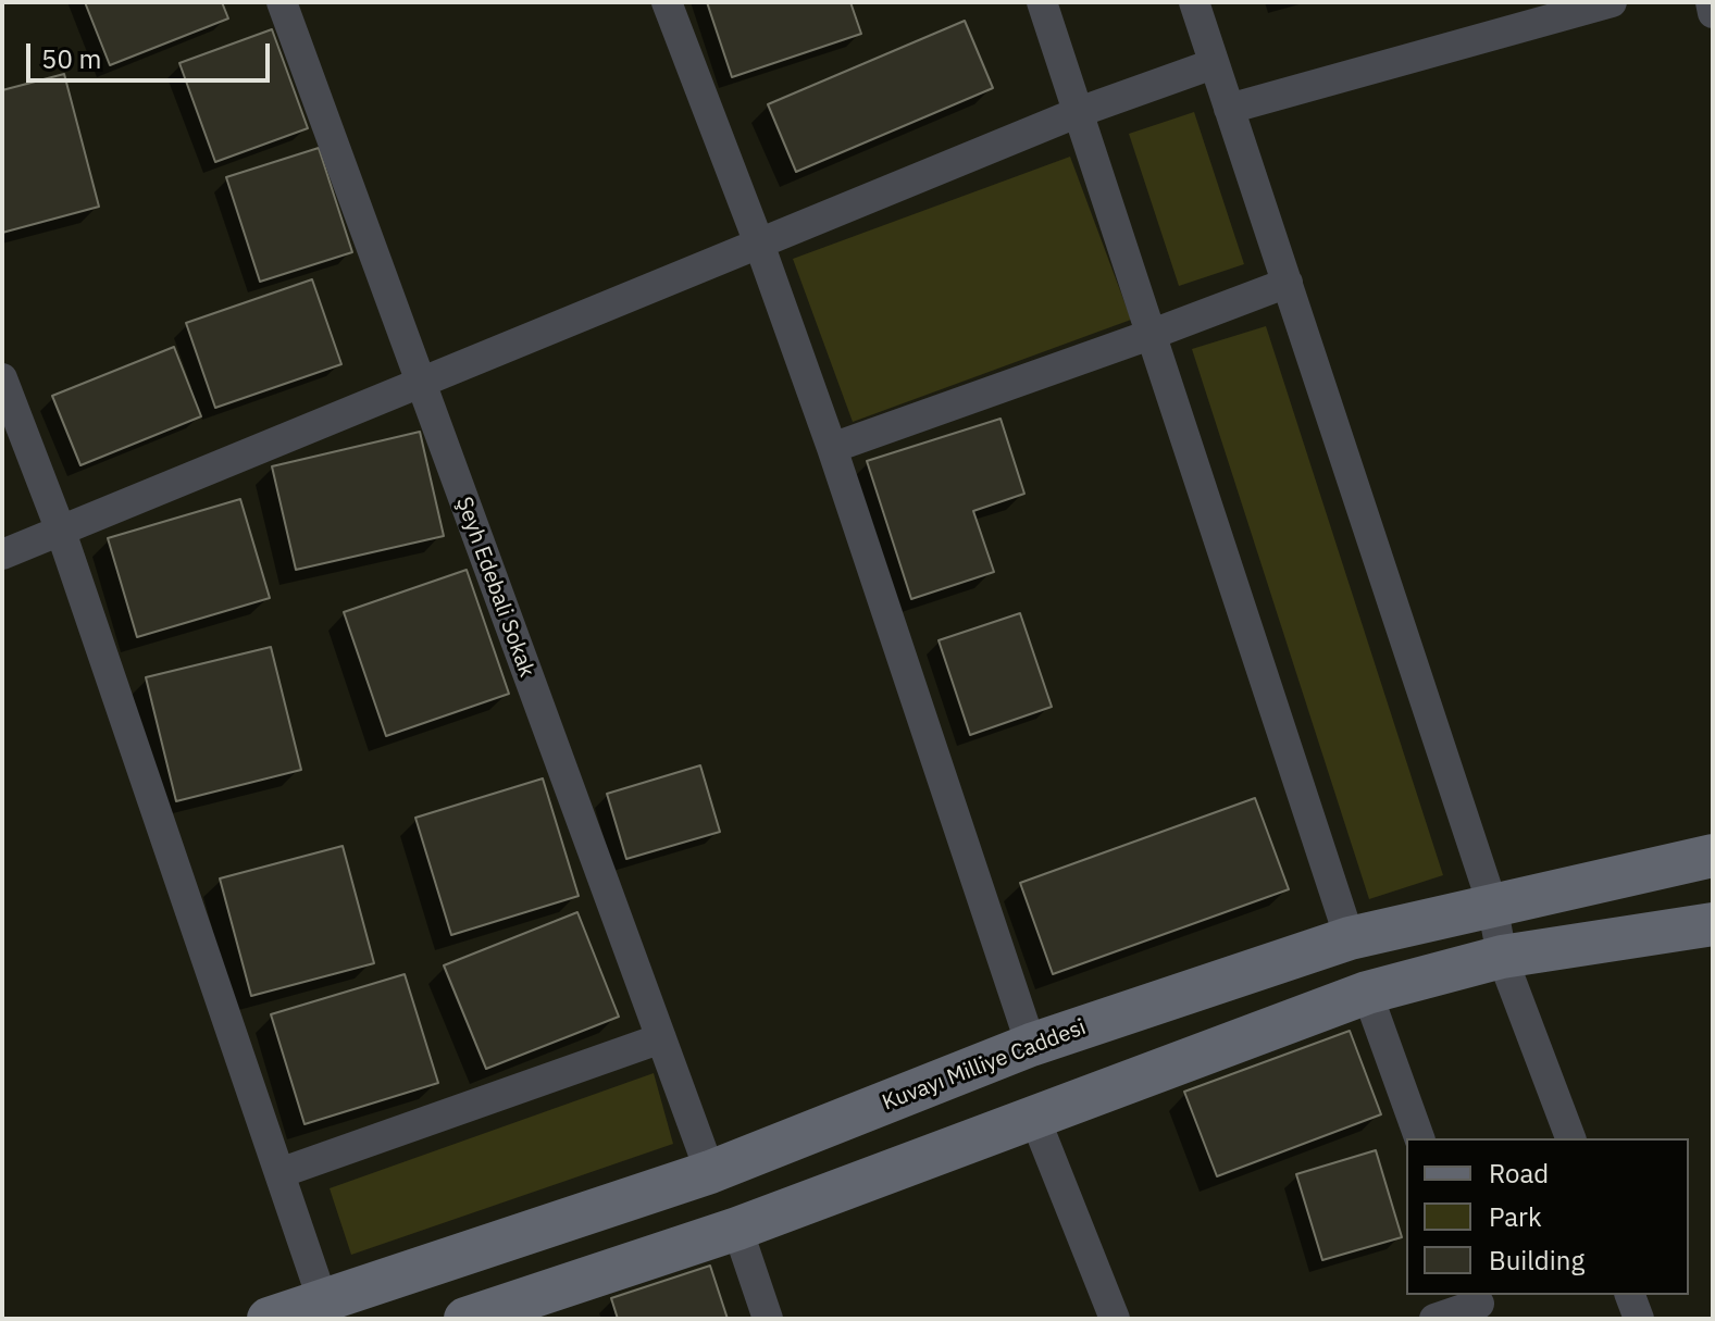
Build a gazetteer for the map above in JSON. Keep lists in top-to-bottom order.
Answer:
{
  "streets": {
    "main road": ["Kuvayı Milliye Caddesi"],
    "street": ["Şeyh Edebali Sokak"]
  },
  "crossings": [
    ["Şeyh Edebali Sokak", "Kuvayı Milliye Caddesi"]
  ],
  "legend": ["Road", "Park", "Building"],
  "scale_bar": "50 m"
}
